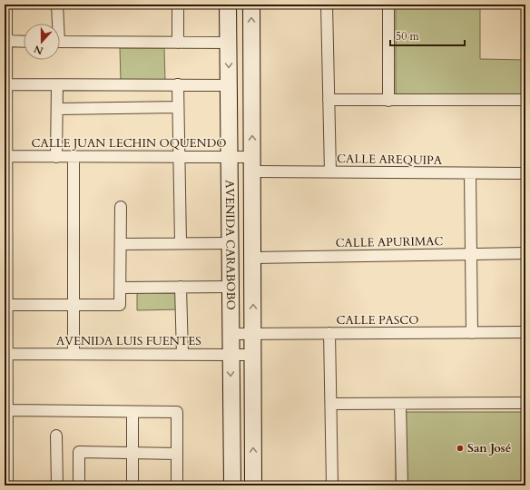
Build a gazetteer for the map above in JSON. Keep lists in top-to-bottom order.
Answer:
{
  "streets": {
    "street": [
      "CALLE JUAN LECHIN OQUENDO",
      "CALLE AREQUIPA",
      "CALLE APURIMAC",
      "AVENIDA CARABOBO",
      "CALLE PASCO",
      "AVENIDA LUIS FUENTES"
    ]
  },
  "crossings": [
    ["CALLE JUAN LECHIN OQUENDO", "CALLE AREQUIPA"],
    ["CALLE JUAN LECHIN OQUENDO", "AVENIDA CARABOBO"],
    ["CALLE AREQUIPA", "AVENIDA CARABOBO"],
    ["CALLE APURIMAC", "AVENIDA CARABOBO"],
    ["AVENIDA CARABOBO", "CALLE PASCO"],
    ["AVENIDA CARABOBO", "AVENIDA LUIS FUENTES"]
  ],
  "places": ["San José"],
  "scale_bar": "50 m",
  "north": "bottom"
}
